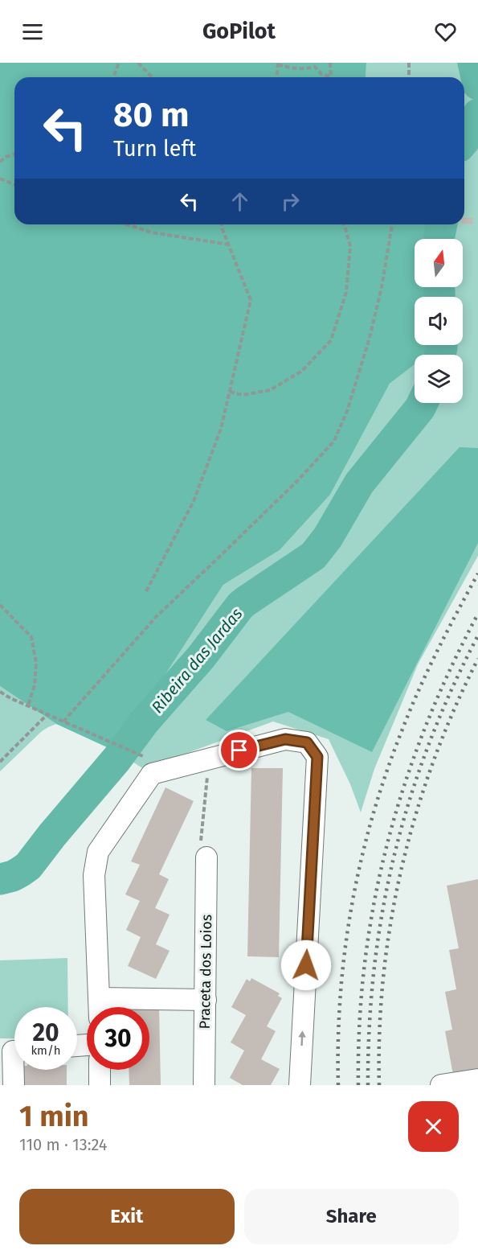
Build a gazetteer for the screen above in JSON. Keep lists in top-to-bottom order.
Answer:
{
  "streets": {
    "street": ["Praceta dos Loios"]
  },
  "water": ["Ribeira das Jardas"],
  "north": "top",
  "page": {
    "header": "GoPilot",
    "turn": ["80 m", "Turn left"],
    "speed": "20 km/h",
    "limit": "30",
    "heading": ["1 min", "110 m · 13:24"],
    "buttons": ["Exit", "Share"]
  }
}
